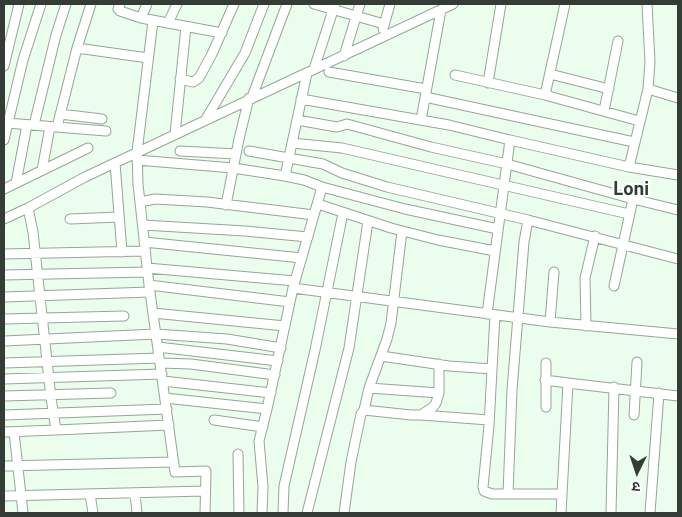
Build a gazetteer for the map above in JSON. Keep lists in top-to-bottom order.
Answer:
{
  "districts": ["Loni"],
  "north": "bottom"
}
